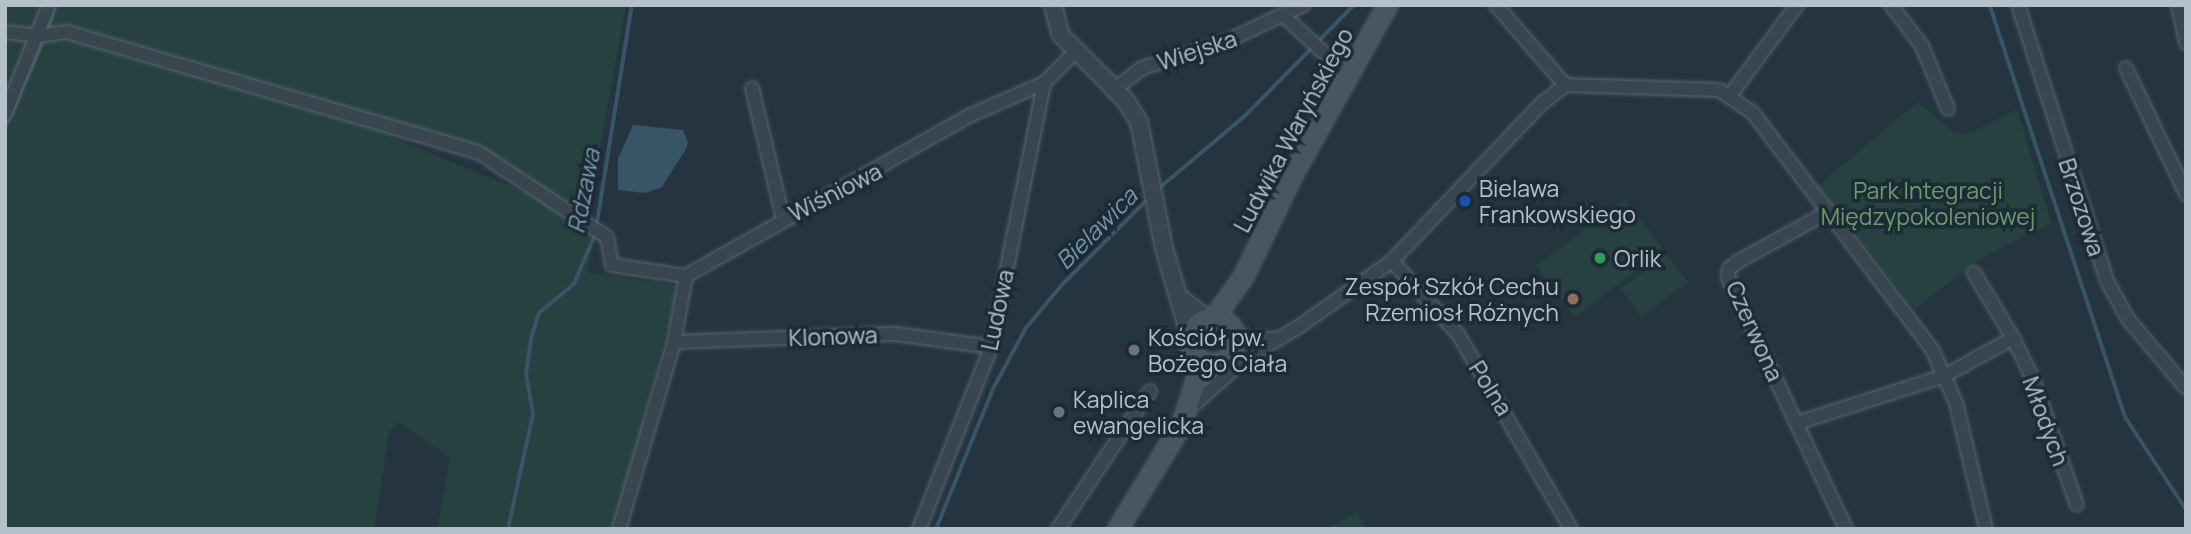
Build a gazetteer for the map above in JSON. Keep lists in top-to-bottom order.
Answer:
{
  "streets": {
    "main road": ["Ludwika Waryńskiego"],
    "street": [
      "Wiejska",
      "Wiśniowa",
      "Brzozowa",
      "Ludowa",
      "Czerwona",
      "Klonowa",
      "Polna",
      "Młodych"
    ]
  },
  "crossings": [
    ["Wiśniowa", "Ludowa"],
    ["Ludowa", "Klonowa"]
  ],
  "water": ["Rdzawa", "Bielawica"],
  "parks": ["Park Integracji Międzypokoleniowej"],
  "places": [
    "Bielawa Frankowskiego",
    "Orlik",
    "Zespół Szkół Cechu Rzemiosł Różnych",
    "Kościół pw. Bożego Ciała",
    "Kaplica ewangelicka"
  ]
}
